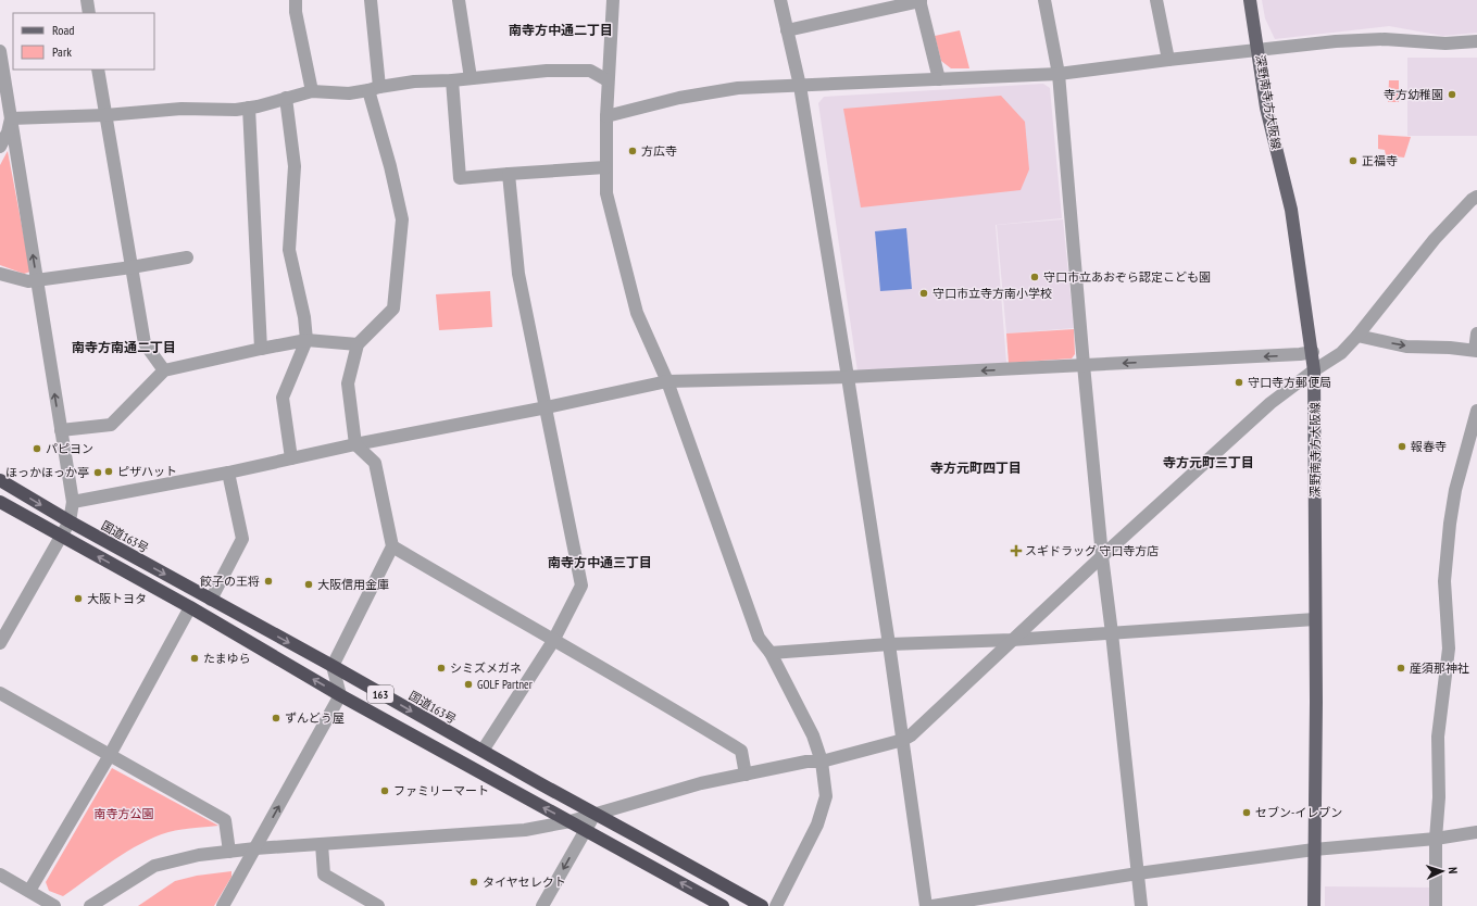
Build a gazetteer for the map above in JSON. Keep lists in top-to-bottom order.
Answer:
{
  "streets": {
    "highway": ["国道163号", "163"],
    "main road": ["深野南寺方大阪線"]
  },
  "districts": [
    "南寺方中通二丁目",
    "南寺方南通二丁目",
    "寺方元町三丁目",
    "寺方元町四丁目",
    "南寺方中通三丁目"
  ],
  "parks": ["南寺方公園"],
  "places": {
    "other": [
      "寺方幼稚園",
      "方広寺",
      "正福寺",
      "守口市立あおぞら認定こども園",
      "守口市立寺方南小学校",
      "守口寺方郵便局",
      "報春寺",
      "パピヨン",
      "ピザハット",
      "ほっかほっか亭",
      "餃子の王将",
      "大阪信用金庫",
      "大阪トヨタ",
      "たまゆら",
      "シミズメガネ",
      "産須那神社",
      "GOLF Partner",
      "ずんどう屋",
      "ファミリーマート",
      "セブン-イレブン",
      "タイヤセレクト"
    ],
    "health": ["スギドラッグ 守口寺方店"]
  },
  "legend": ["Road", "Park"],
  "north": "right"
}
